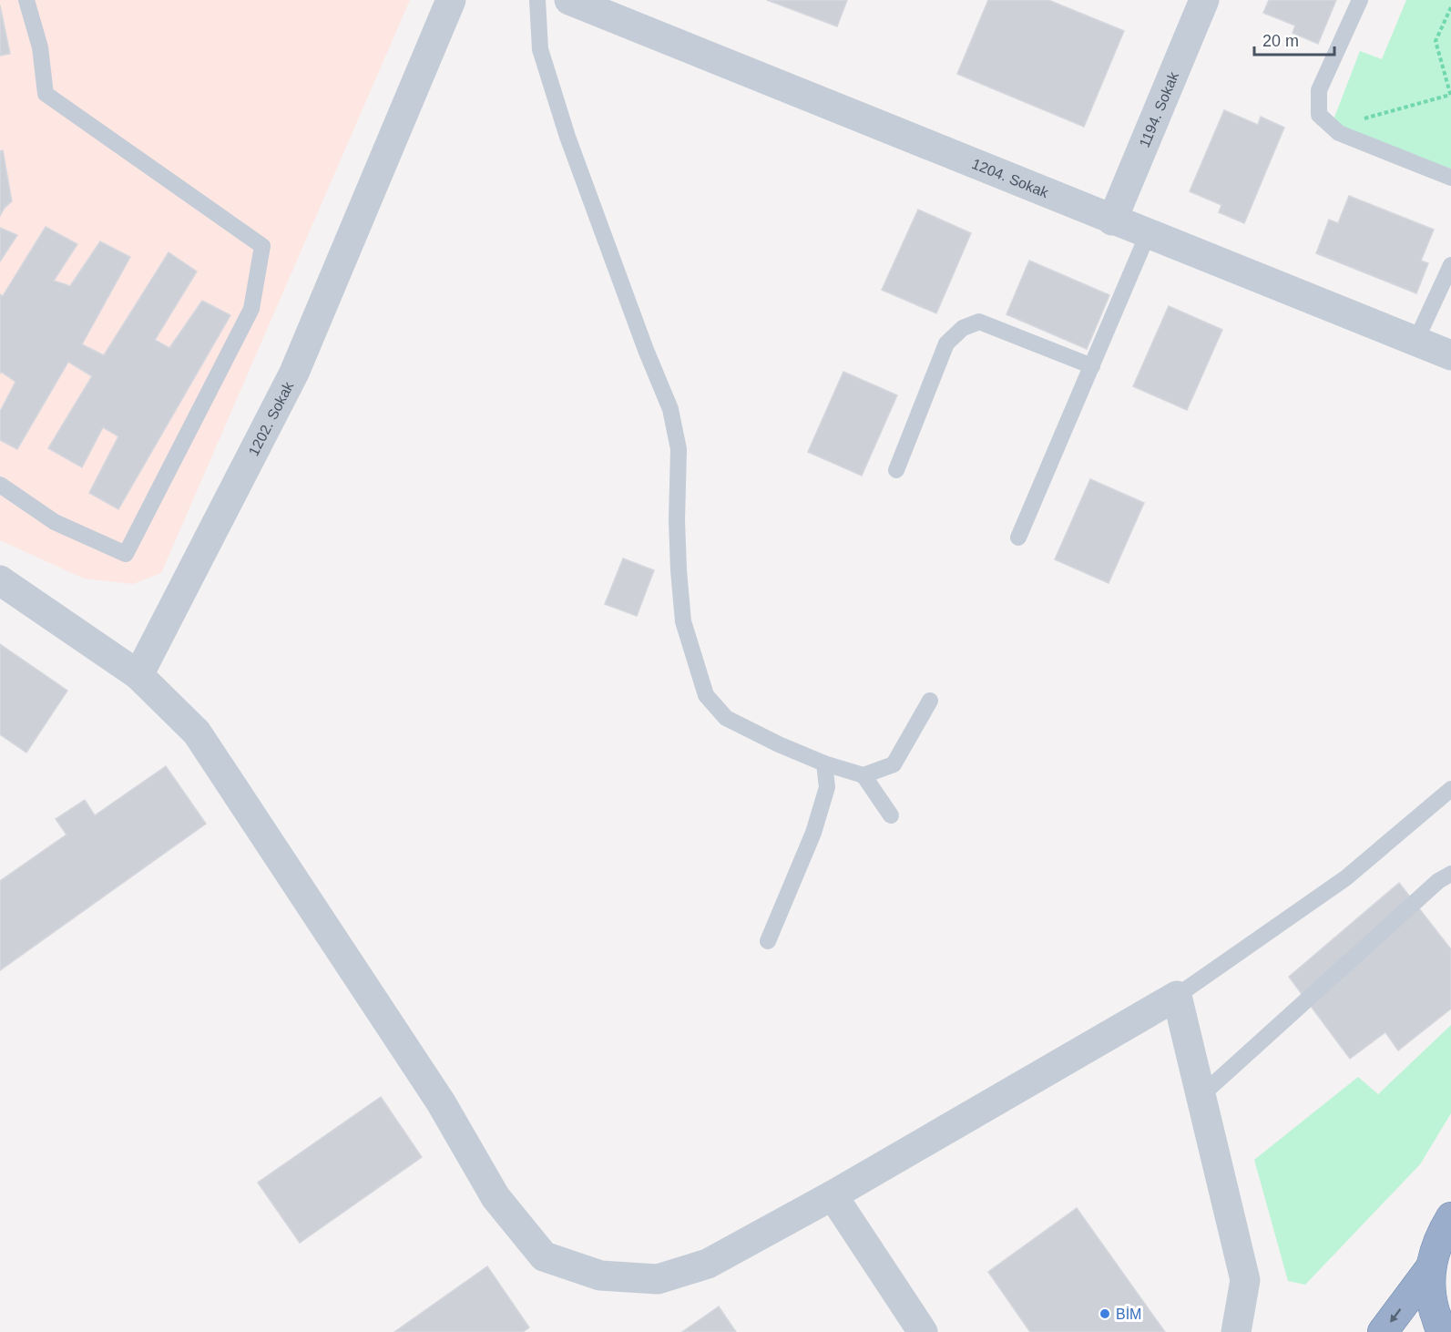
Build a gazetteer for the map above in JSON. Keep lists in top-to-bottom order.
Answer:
{
  "streets": {
    "street": ["1194. Sokak", "1204. Sokak", "1202. Sokak"]
  },
  "crossings": [
    ["1194. Sokak", "1204. Sokak"]
  ],
  "places": ["BİM"],
  "scale_bar": "20 m"
}
